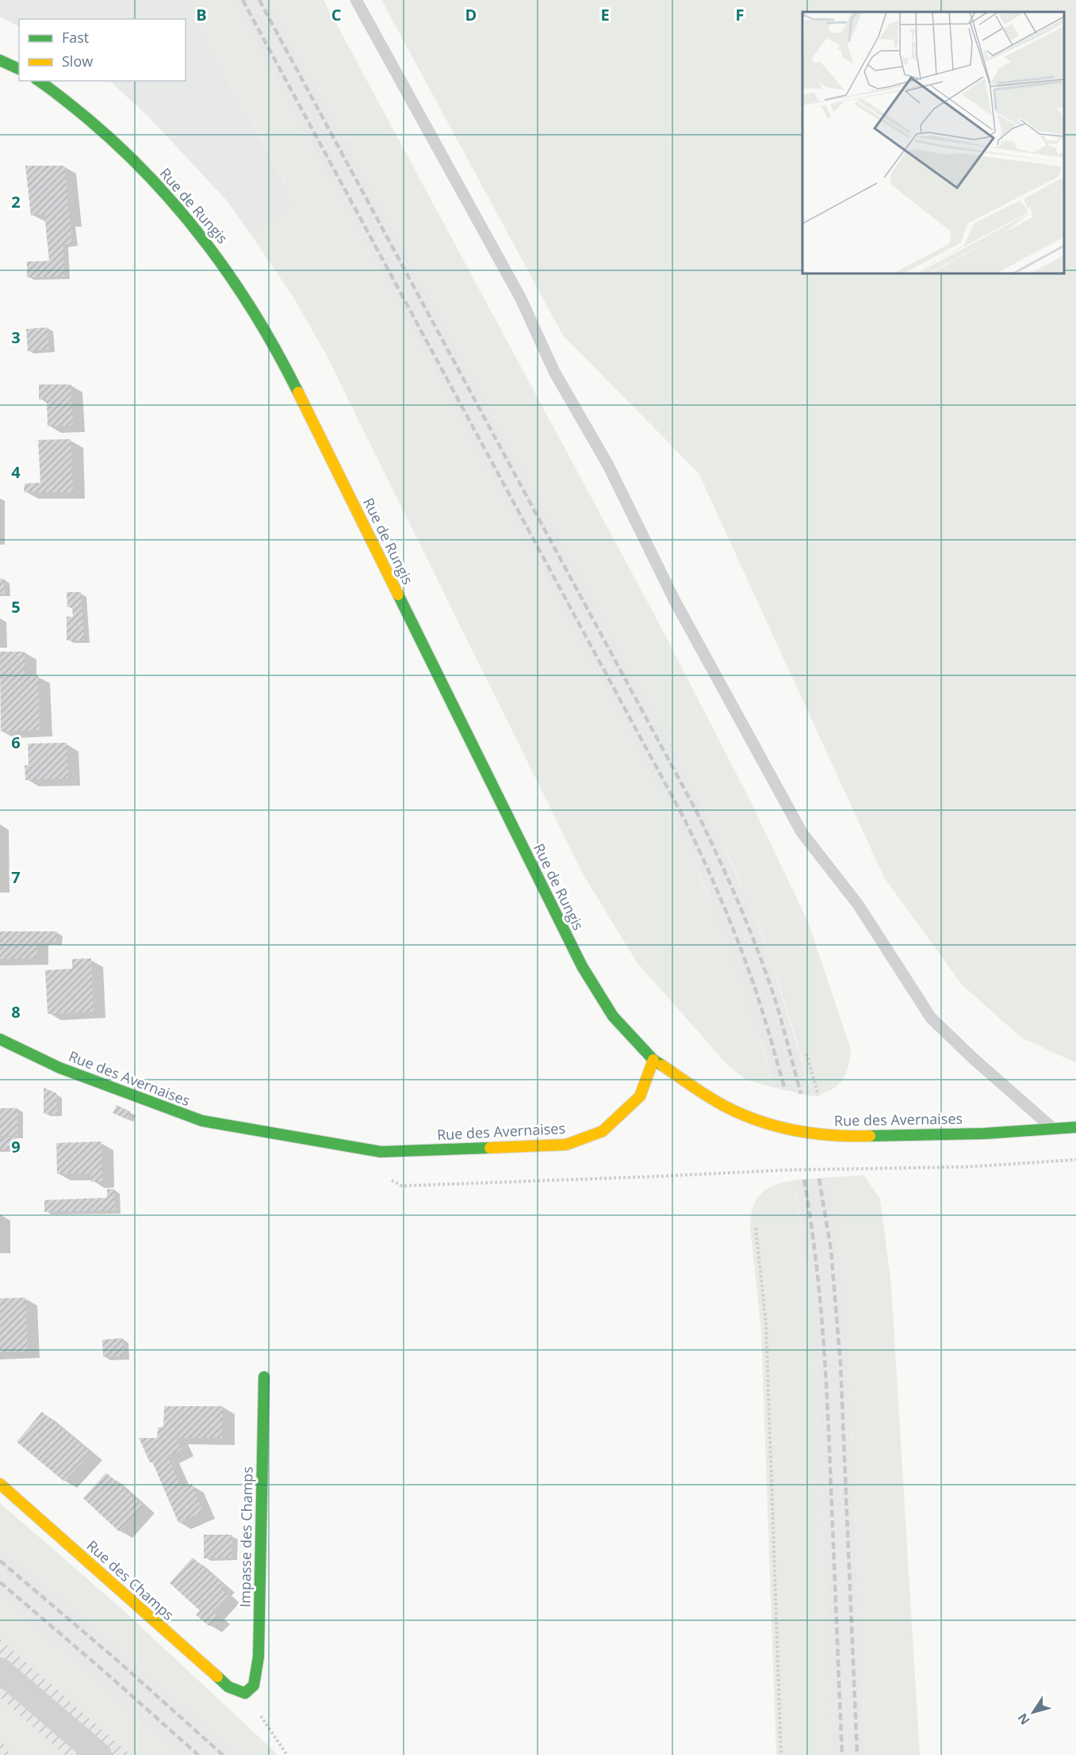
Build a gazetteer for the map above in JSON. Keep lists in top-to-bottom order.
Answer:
{
  "streets": {
    "main road": [
      "Rue de Rungis",
      "Rue des Avernaises",
      "Impasse des Champs",
      "Rue des Champs"
    ]
  },
  "crossings": [
    ["Rue de Rungis", "Rue des Avernaises"],
    ["Impasse des Champs", "Rue des Champs"]
  ],
  "legend": ["Fast", "Slow"],
  "north": "bottom left",
  "grid": {
    "columns": [
      "B",
      "C",
      "D",
      "E",
      "F"
    ],
    "rows": [
      "2",
      "3",
      "4",
      "5",
      "6",
      "7",
      "8",
      "9"
    ]
  }
}
